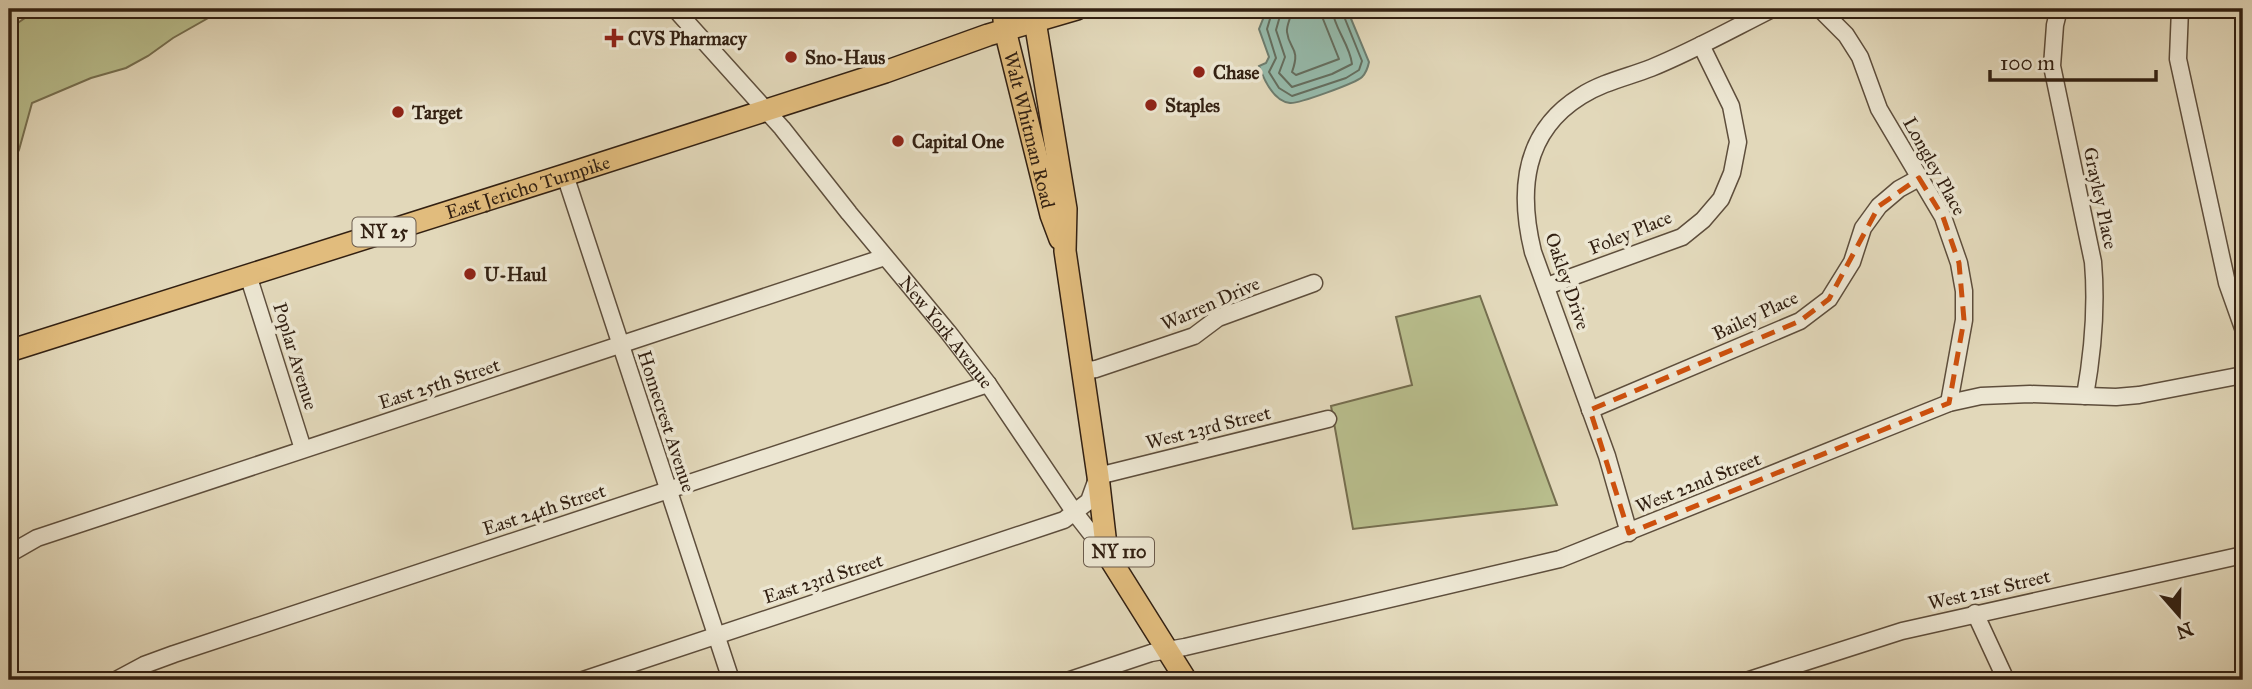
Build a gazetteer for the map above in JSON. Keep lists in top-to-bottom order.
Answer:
{
  "streets": {
    "main road": [
      "Walt Whitman Road",
      "East Jericho Turnpike",
      "NY 25",
      "New York Avenue",
      "NY 110"
    ],
    "street": [
      "Longley Place",
      "Grayley Place",
      "Foley Place",
      "Oakley Drive",
      "Warren Drive",
      "Bailey Place",
      "Poplar Avenue",
      "East 25th Street",
      "Homecrest Avenue",
      "West 23rd Street",
      "West 22nd Street",
      "East 24th Street",
      "East 23rd Street",
      "West 21st Street"
    ]
  },
  "crossings": [
    ["Walt Whitman Road", "NY 25"],
    ["Walt Whitman Road", "Warren Drive"],
    ["Walt Whitman Road", "New York Avenue"],
    ["Walt Whitman Road", "West 23rd Street"],
    ["Longley Place", "Bailey Place"],
    ["Longley Place", "West 22nd Street"],
    ["East Jericho Turnpike", "NY 25"],
    ["East Jericho Turnpike", "New York Avenue"],
    ["East Jericho Turnpike", "Poplar Avenue"],
    ["East Jericho Turnpike", "Homecrest Avenue"],
    ["Grayley Place", "West 22nd Street"],
    ["NY 25", "New York Avenue"],
    ["Foley Place", "Oakley Drive"],
    ["Oakley Drive", "Bailey Place"],
    ["Oakley Drive", "West 22nd Street"],
    ["New York Avenue", "East 25th Street"],
    ["New York Avenue", "West 22nd Street"],
    ["New York Avenue", "East 24th Street"],
    ["New York Avenue", "East 23rd Street"],
    ["Poplar Avenue", "East 25th Street"],
    ["East 25th Street", "Homecrest Avenue"],
    ["Homecrest Avenue", "East 24th Street"],
    ["Homecrest Avenue", "East 23rd Street"]
  ],
  "places": {
    "health": ["CVS Pharmacy"],
    "other": [
      "Sno-Haus",
      "Chase",
      "Staples",
      "Target",
      "Capital One",
      "U-Haul"
    ]
  },
  "scale_bar": "100 m",
  "north": "bottom"
}
